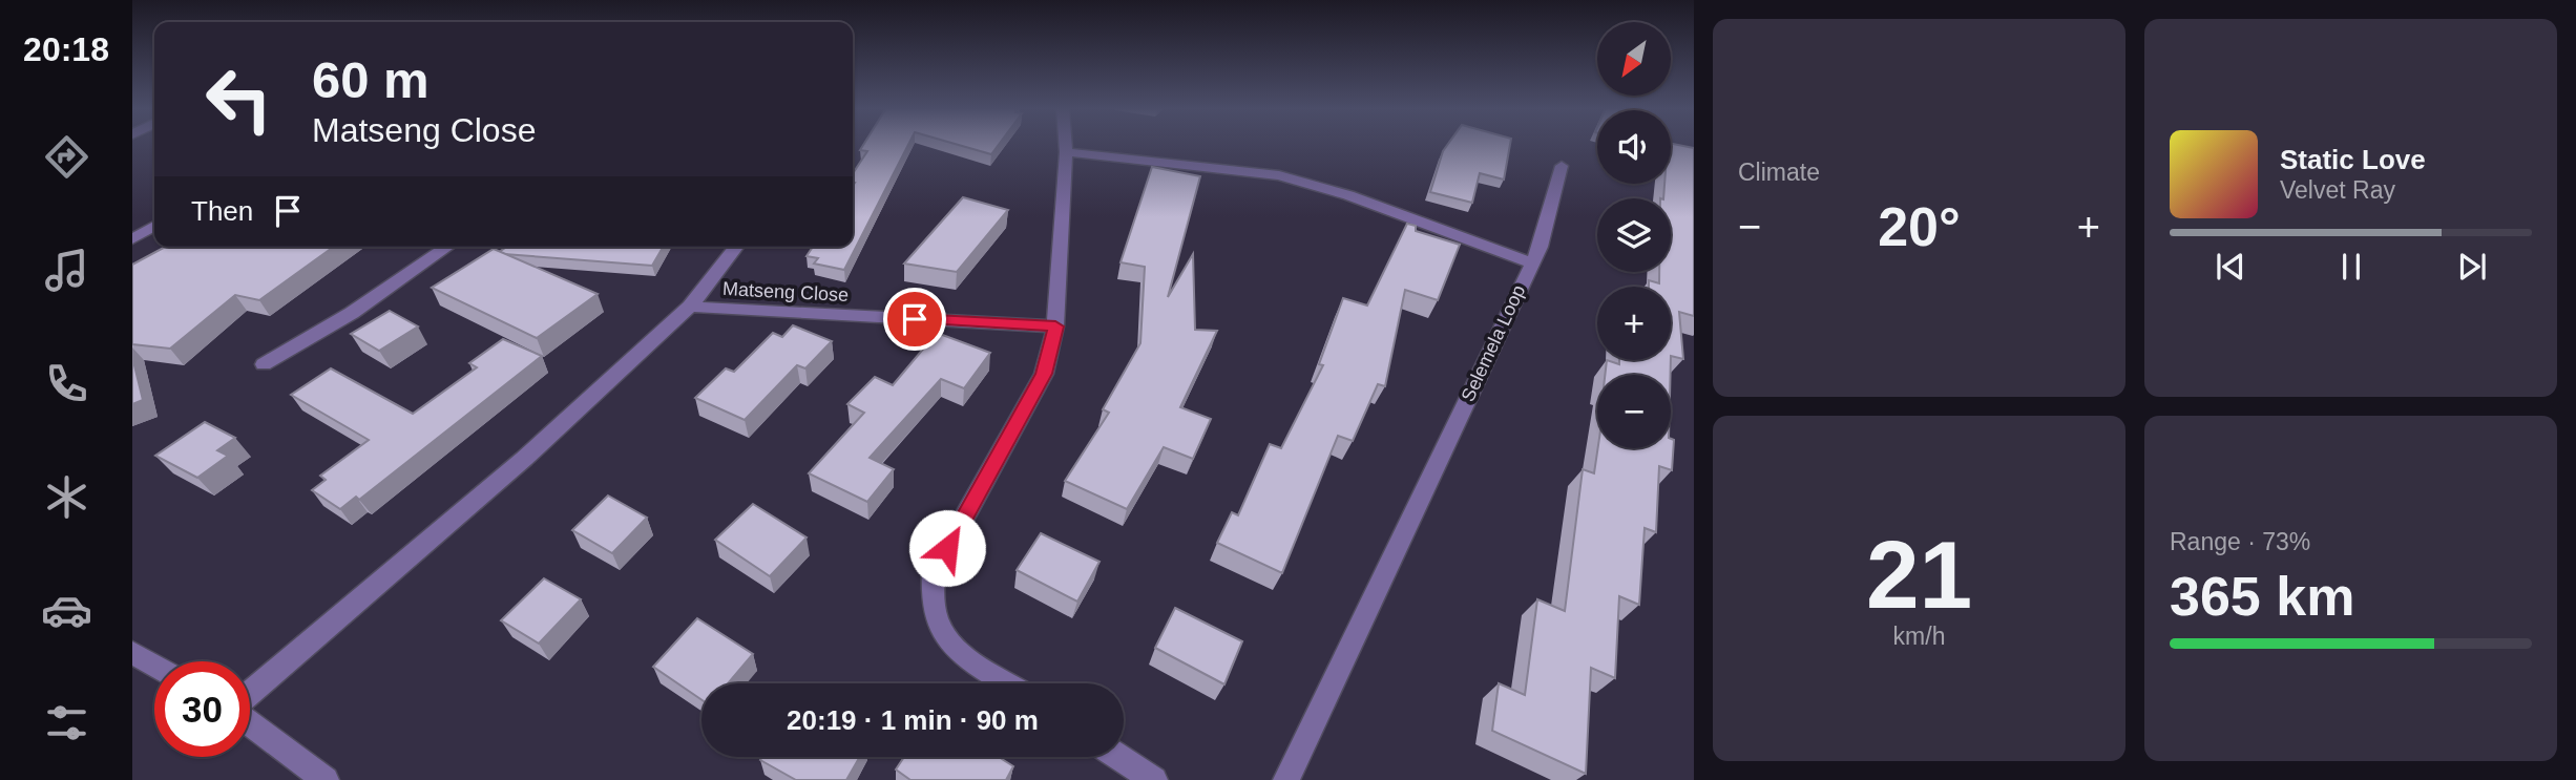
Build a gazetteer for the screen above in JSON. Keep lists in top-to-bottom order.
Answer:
{
  "streets": {
    "street": ["Matseng Close", "Selemela Loop"]
  },
  "north": "bottom left",
  "page": {
    "tabs": "20:18",
    "tile": [
      "Climate",
      ["21", "km/h"],
      ["Range · 73%", "365 km"]
    ],
    "map_buttons": ["+", "−"],
    "turn": ["60 m", "Matseng Close"],
    "song": ["Static Love", "Velvet Ray"],
    "then": "Then",
    "heat": ["−", "20°", "+"],
    "limit": "30",
    "trip": "20:19 · 1 min · 90 m"
  }
}
